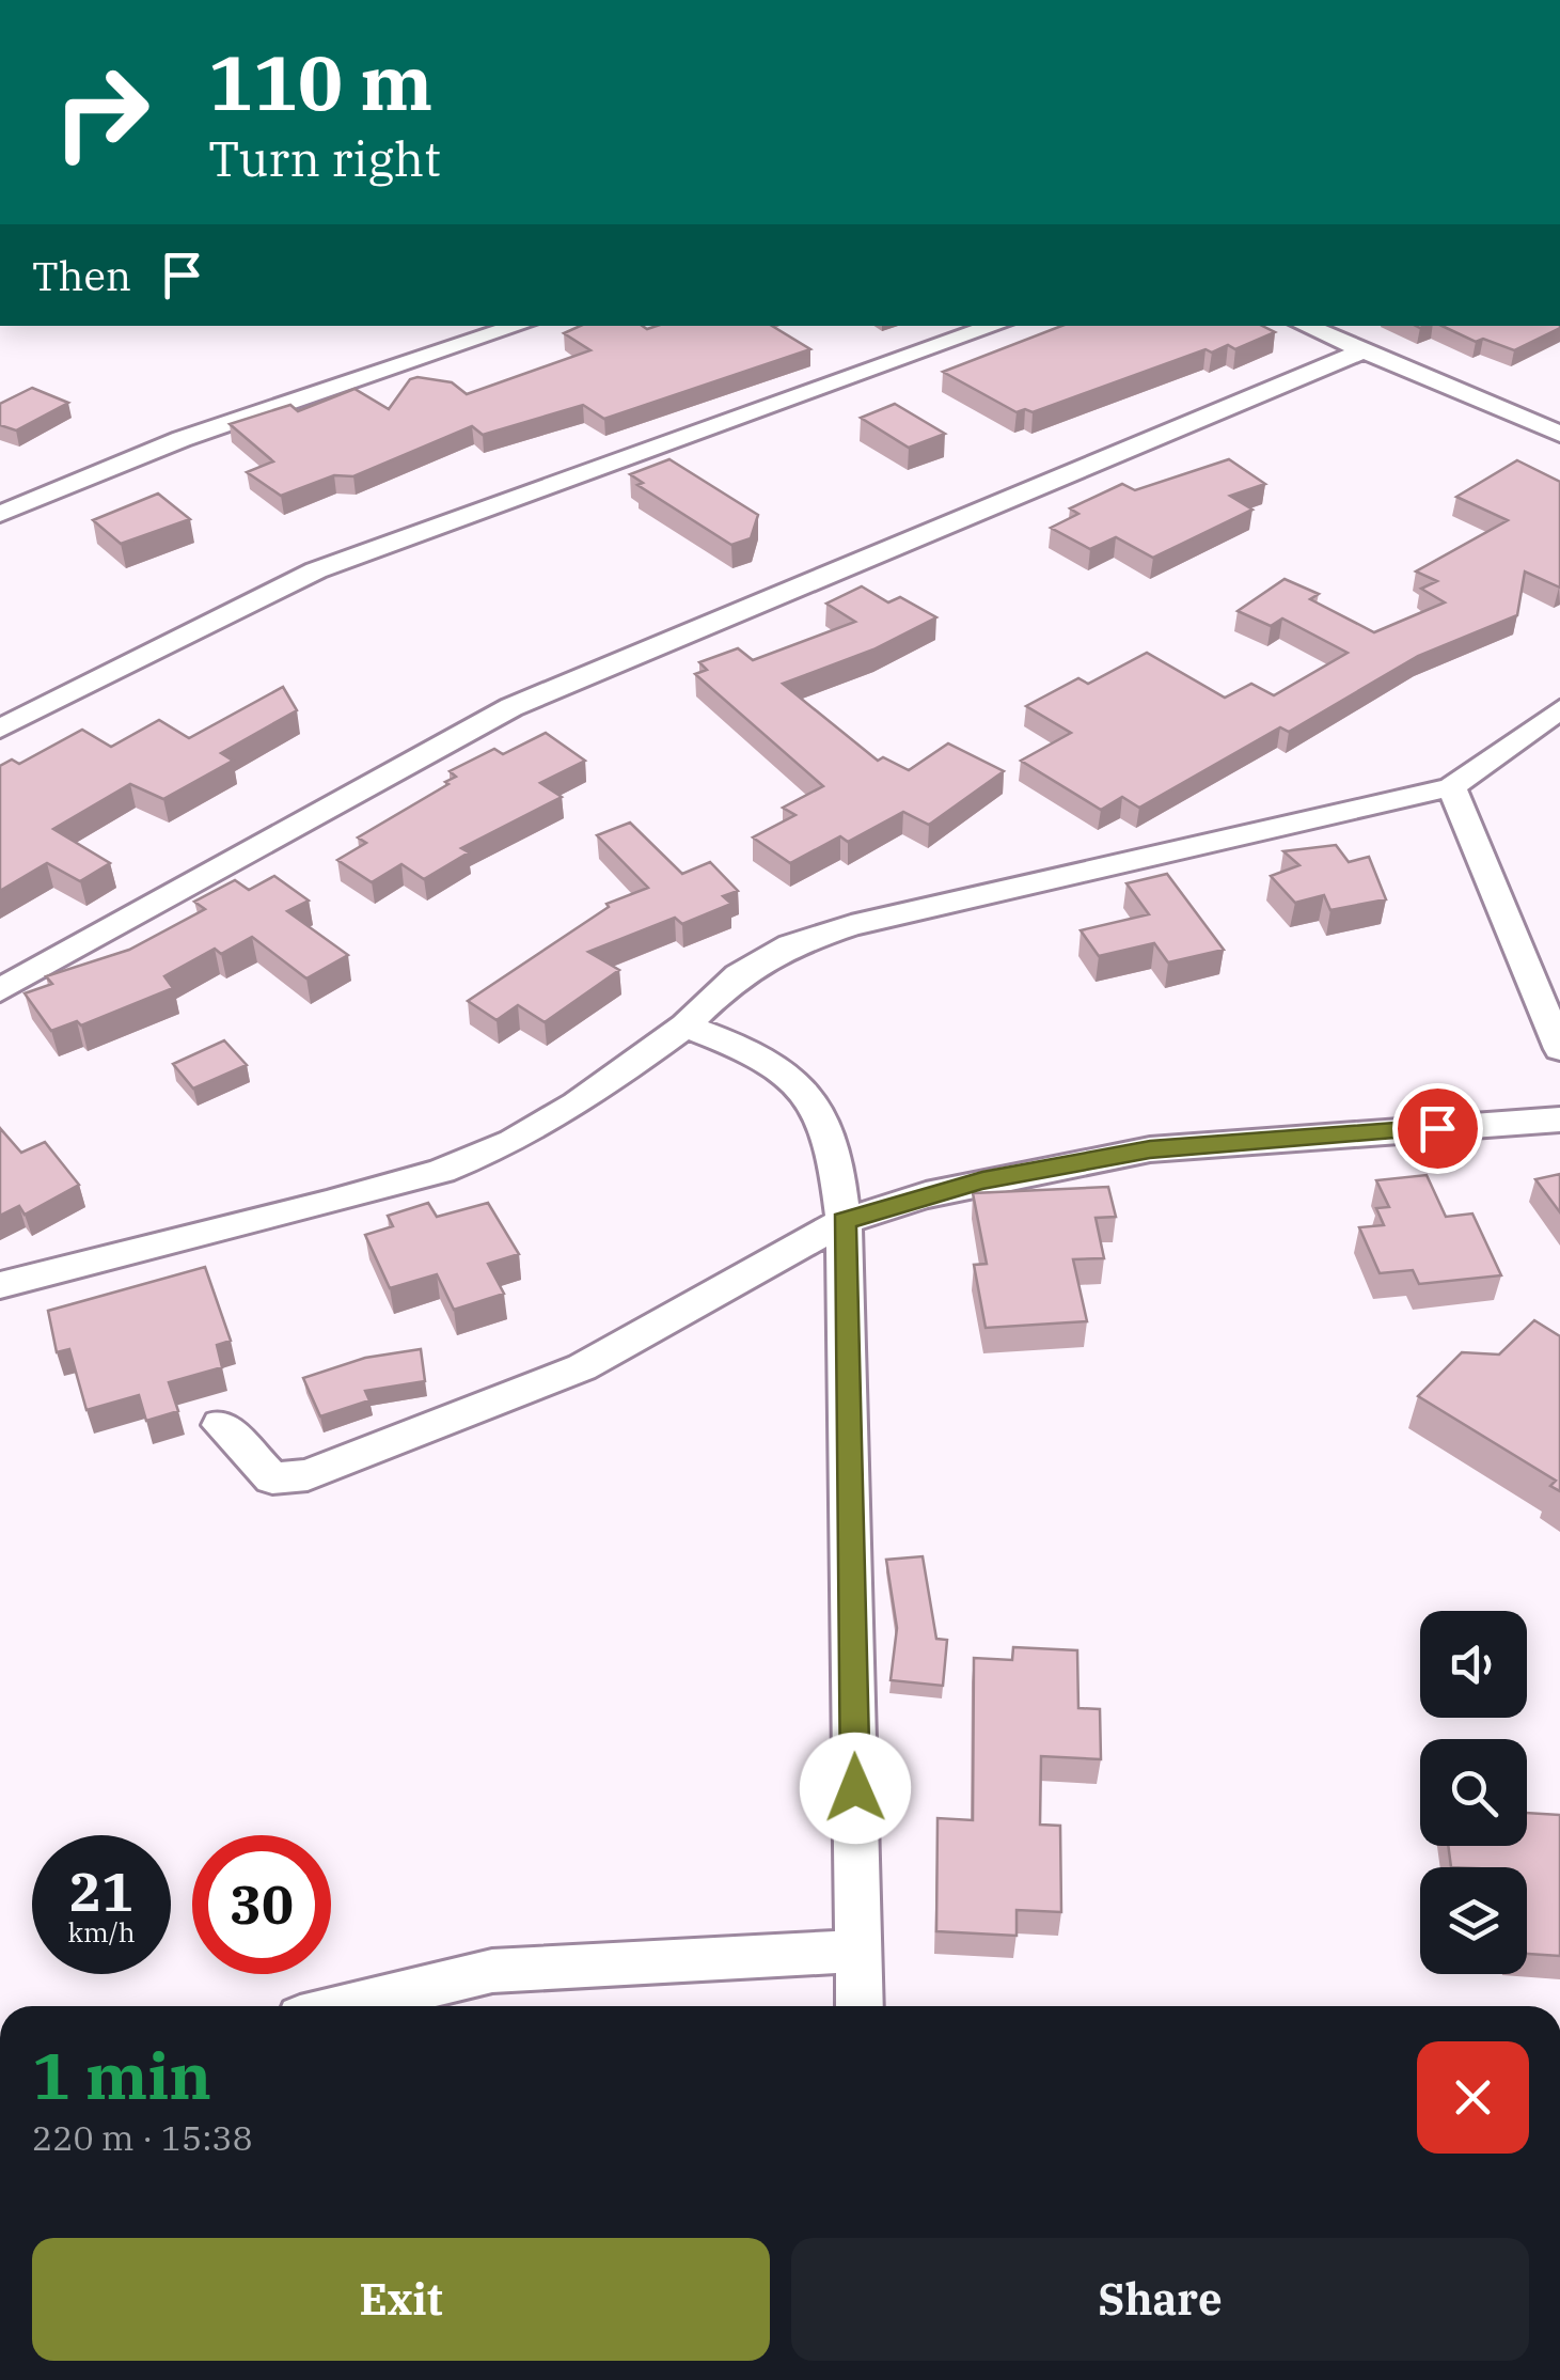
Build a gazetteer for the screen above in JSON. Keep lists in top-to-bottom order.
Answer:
{
  "page": {
    "turn": ["110 m", "Turn right"],
    "then": "Then",
    "speed": "21 km/h",
    "limit": "30",
    "heading": ["1 min", "220 m · 15:38"],
    "buttons": ["Exit", "Share"]
  }
}
